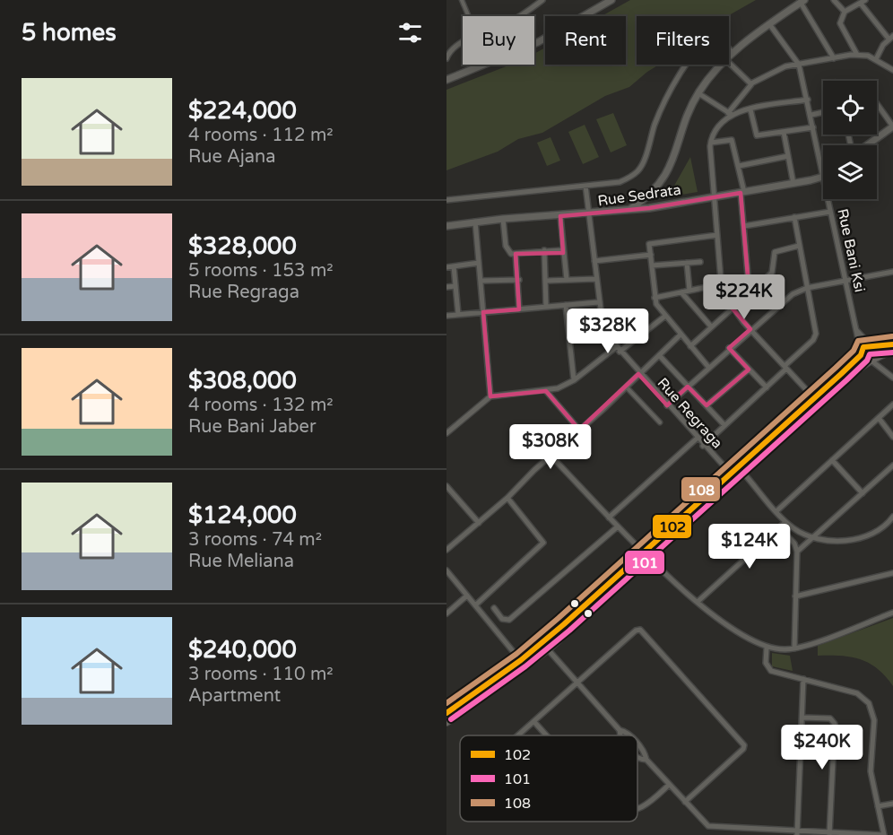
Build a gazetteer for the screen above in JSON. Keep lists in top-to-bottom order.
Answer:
{
  "streets": {
    "street": ["Rue Sedrata", "Rue Bani Ksi", "Rue Regraga"]
  },
  "crossings": [
    ["Rue Sedrata", "Rue Bani Ksi"],
    ["Rue Sedrata", "Rue Regraga"]
  ],
  "lines": ["transit line 108", "transit line 102", "transit line 101"],
  "legend": ["102", "101", "108"],
  "page": {
    "heading": "5 homes",
    "chip": ["Buy", "Rent", "Filters"],
    "list": [
      {
        "name": "$224,000",
        "note": "4 rooms · 112 m² · Rue Ajana"
      },
      {
        "name": "$328,000",
        "note": "5 rooms · 153 m² · Rue Regraga"
      },
      {
        "name": "$308,000",
        "note": "4 rooms · 132 m² · Rue Bani Jaber"
      },
      {
        "name": "$124,000",
        "note": "3 rooms · 74 m² · Rue Meliana"
      },
      {
        "name": "$240,000",
        "note": "3 rooms · 110 m² · Apartment"
      }
    ],
    "price": [
      "$224K",
      "$328K",
      "$308K",
      "$124K",
      "$240K"
    ]
  }
}
